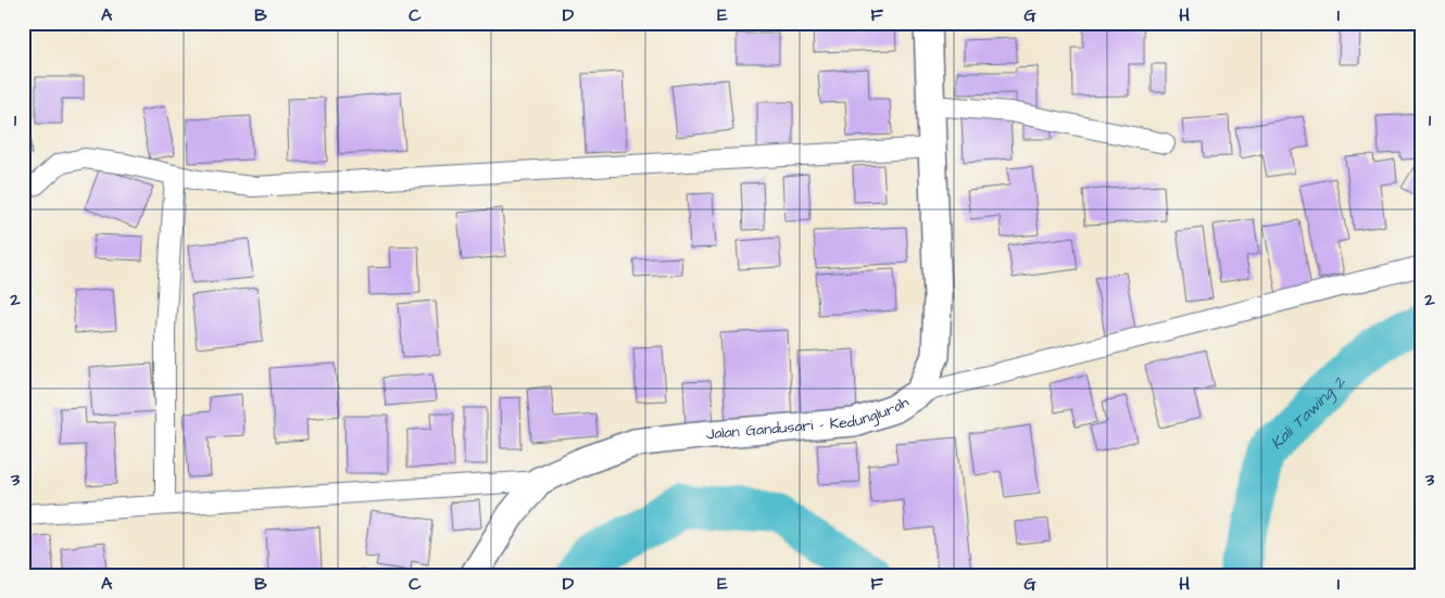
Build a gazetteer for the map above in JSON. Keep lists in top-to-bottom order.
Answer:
{
  "streets": {
    "street": ["Jalan Gandusari - Kedunglurah"]
  },
  "water": ["Kali Tawing 2"],
  "grid": {
    "columns": [
      "A",
      "B",
      "C",
      "D",
      "E",
      "F",
      "G",
      "H",
      "I"
    ],
    "rows": ["1", "2", "3"]
  }
}
